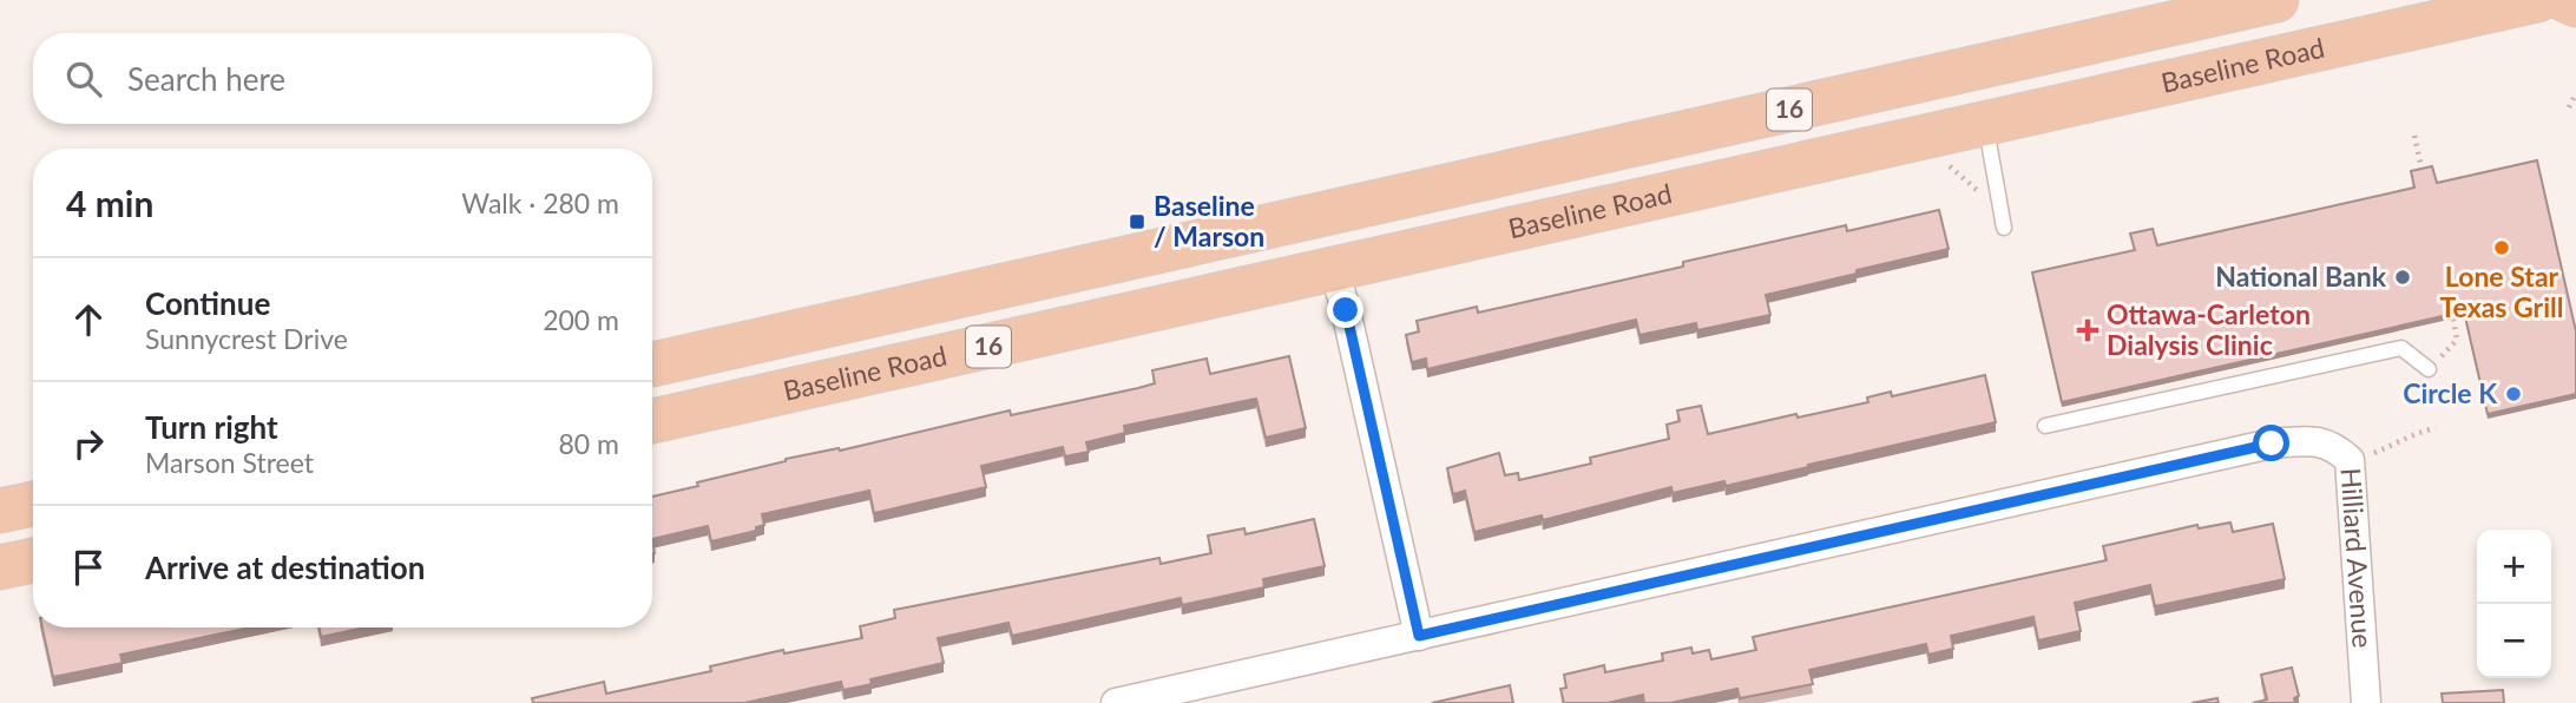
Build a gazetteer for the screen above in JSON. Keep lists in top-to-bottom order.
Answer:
{
  "streets": {
    "main road": ["Baseline Road", "16"],
    "street": ["Hilliard Avenue"]
  },
  "places": {
    "transit": ["Baseline / Marson"],
    "other": ["Lone Star Texas Grill", "National Bank", "Circle K"],
    "health": ["Ottawa-Carleton Dialysis Clinic"]
  },
  "page": {
    "search": "Search here",
    "heading": ["4 min", "Walk · 280 m"],
    "list": [
      ["Continue", "Sunnycrest Drive", "200 m"],
      ["Turn right", "Marson Street", "80 m"],
      "Arrive at destination"
    ],
    "map_buttons": ["+", "−"]
  }
}
